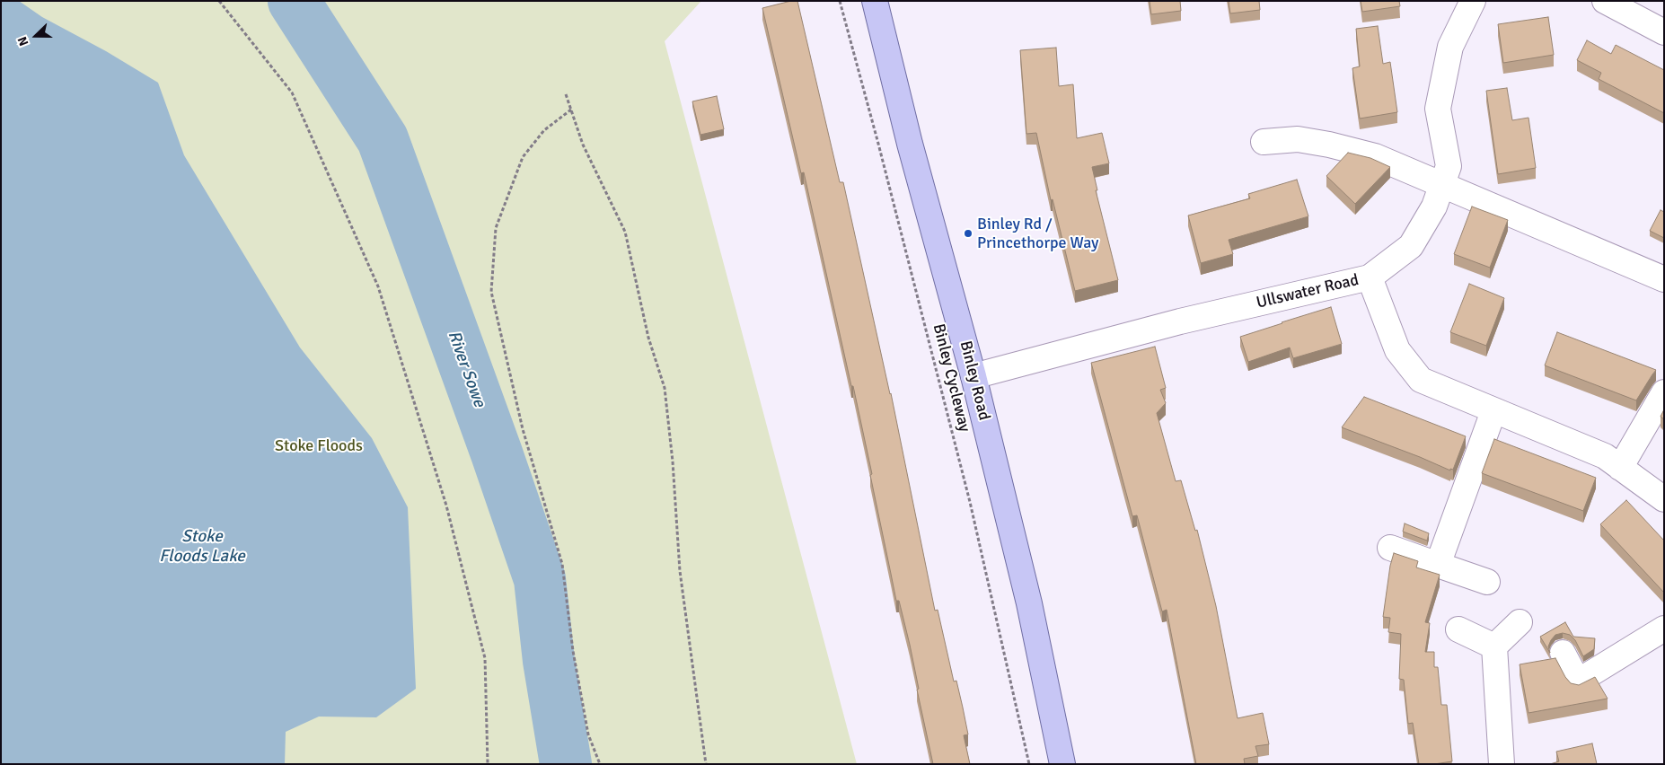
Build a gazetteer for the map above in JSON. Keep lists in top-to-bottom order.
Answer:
{
  "streets": {
    "main road": ["Binley Road"],
    "street": ["Ullswater Road"],
    "path": ["Binley Cycleway"]
  },
  "crossings": [
    ["Ullswater Road", "Binley Road"]
  ],
  "water": ["River Sowe", "Stoke Floods Lake"],
  "parks": ["Stoke Floods"],
  "places": ["Binley Rd / Princethorpe Way"],
  "north": "left"
}
